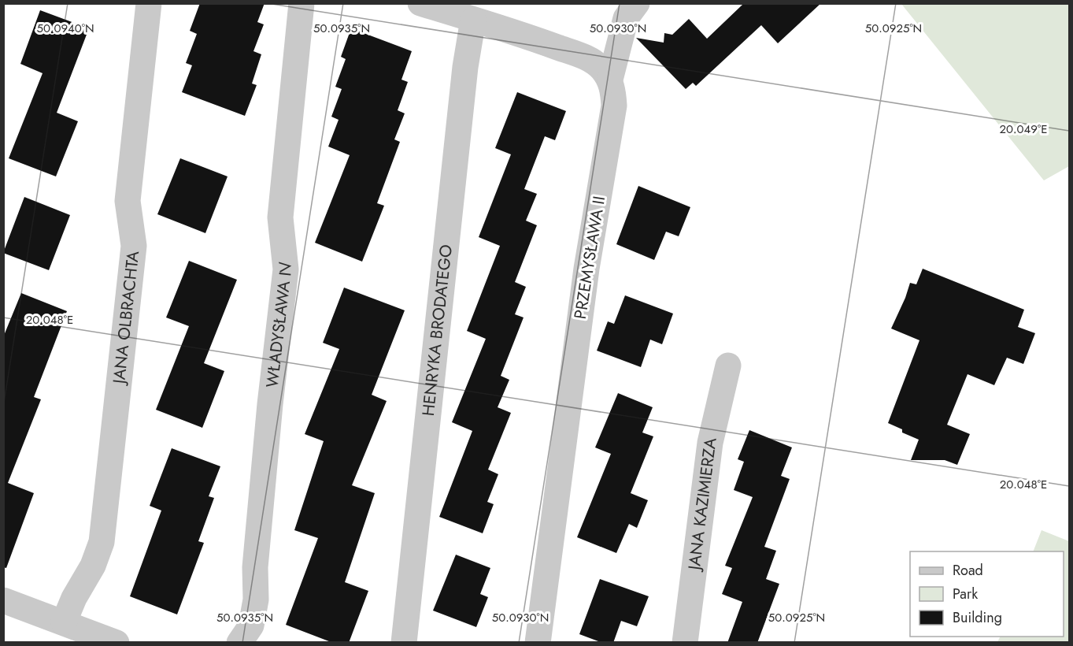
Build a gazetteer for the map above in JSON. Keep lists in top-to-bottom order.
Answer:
{
  "streets": {
    "street": [
      "PRZEMYSŁAWA II",
      "JANA OLBRACHTA",
      "WŁADYSŁAWA IV",
      "HENRYKA BRODATEGO",
      "JANA KAZIMIERZA"
    ]
  },
  "legend": ["Road", "Park", "Building"],
  "coordinates": [
    "50.0940°N",
    "50.0935°N",
    "50.0930°N",
    "50.0925°N",
    "20.049°E",
    "20.048°E"
  ]
}
